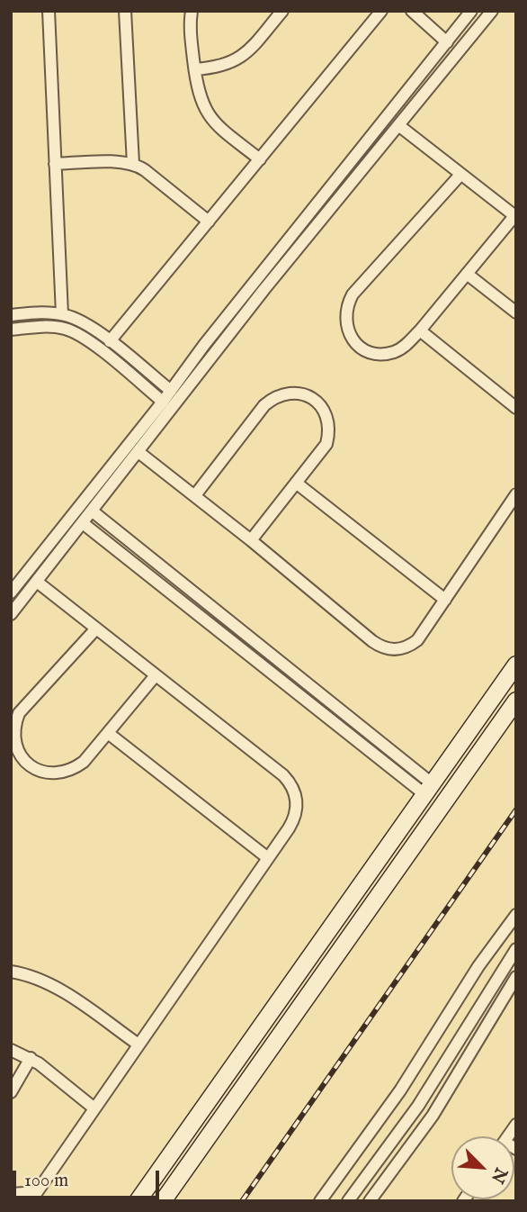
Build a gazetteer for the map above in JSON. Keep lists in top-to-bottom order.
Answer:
{
  "scale_bar": "100 m",
  "north": "bottom right"
}
